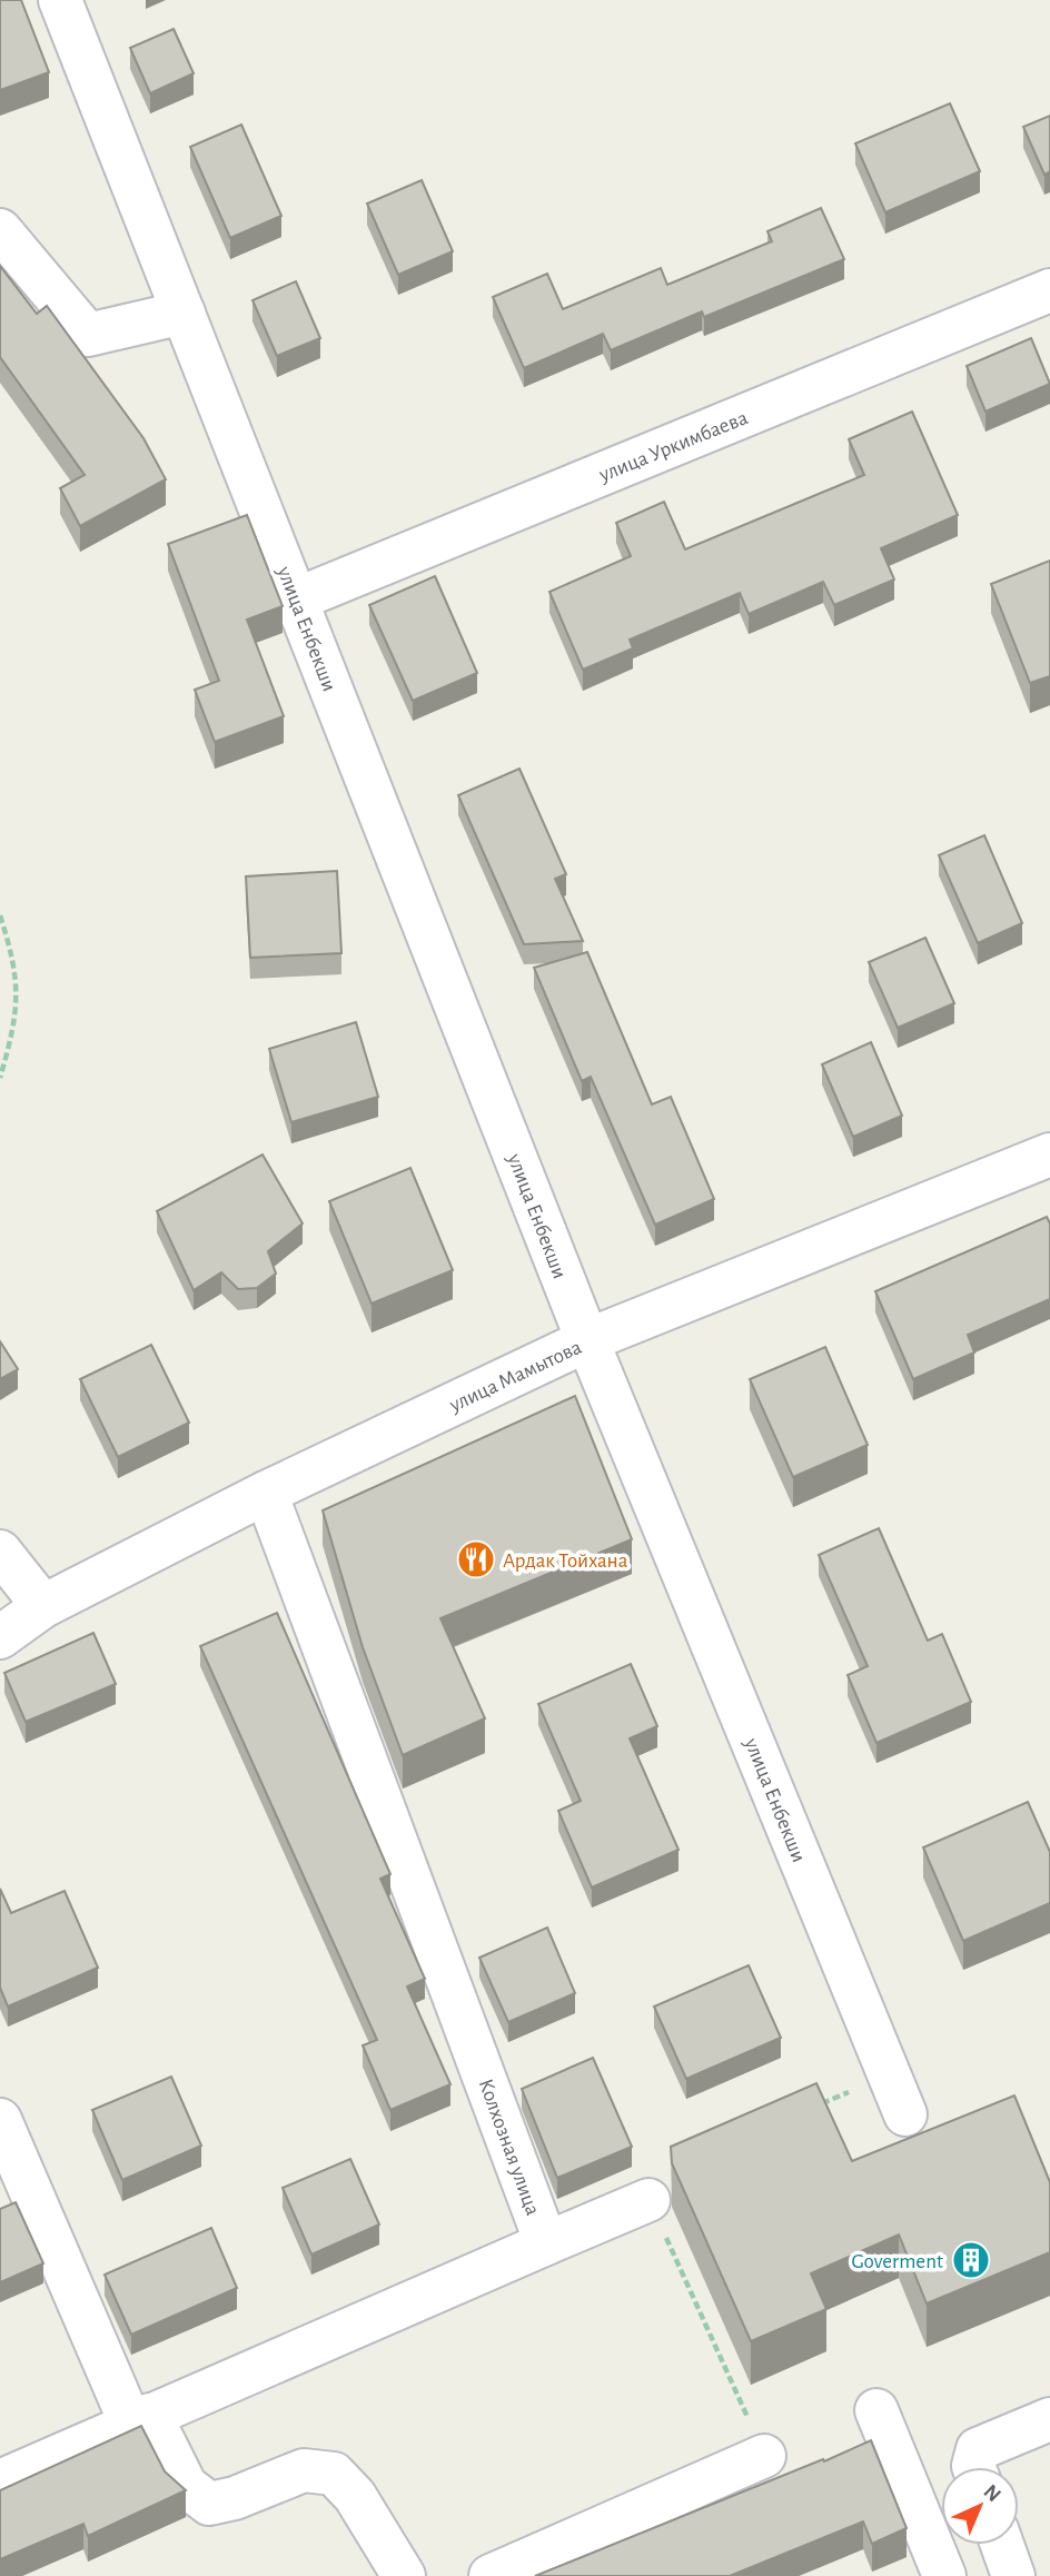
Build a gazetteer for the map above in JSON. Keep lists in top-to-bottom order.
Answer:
{
  "streets": {
    "street": [
      "улица Уркимбаева",
      "улица Енбекши",
      "улица Мамытова",
      "Колхозная улица"
    ]
  },
  "crossings": [
    ["улица Уркимбаева", "улица Енбекши"],
    ["улица Енбекши", "улица Мамытова"],
    ["улица Мамытова", "Колхозная улица"]
  ],
  "places": {
    "restaurant": ["Ардак Тойхана"],
    "building": ["Goverment"]
  },
  "north": "top right"
}
